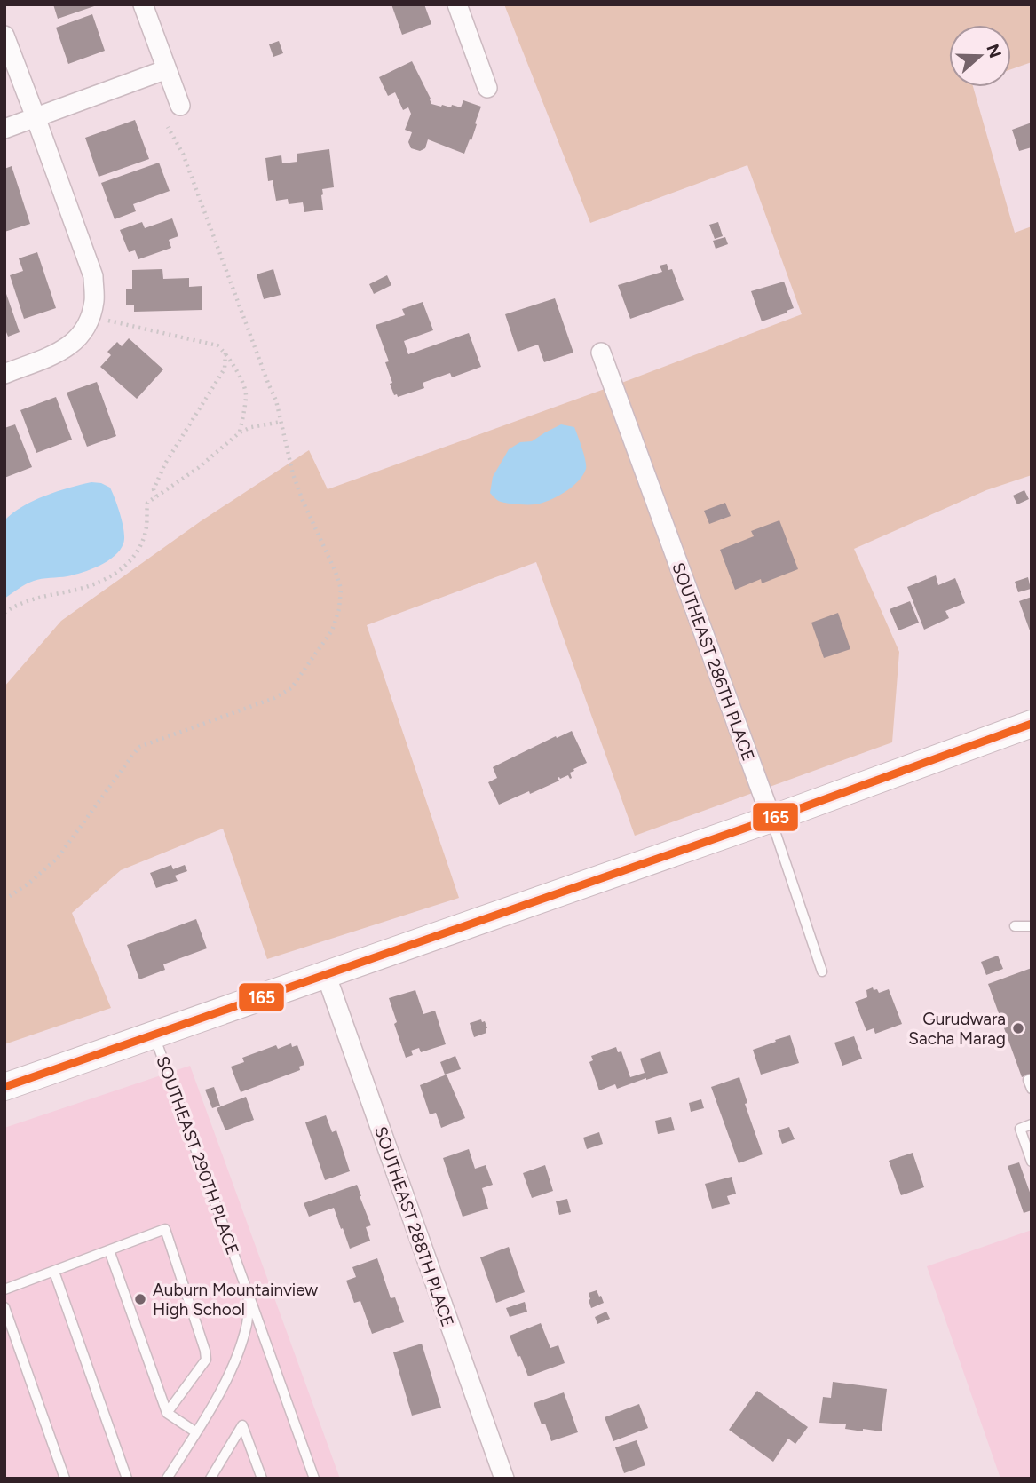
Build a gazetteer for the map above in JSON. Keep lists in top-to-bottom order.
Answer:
{
  "streets": {
    "street": ["SOUTHEAST 286TH PLACE", "SOUTHEAST 288TH PLACE"],
    "lane": ["SOUTHEAST 290TH PLACE"]
  },
  "places": ["Gurudwara Sacha Marag", "Auburn Mountainview High School"],
  "lines": ["transit line 165"],
  "north": "right"
}
